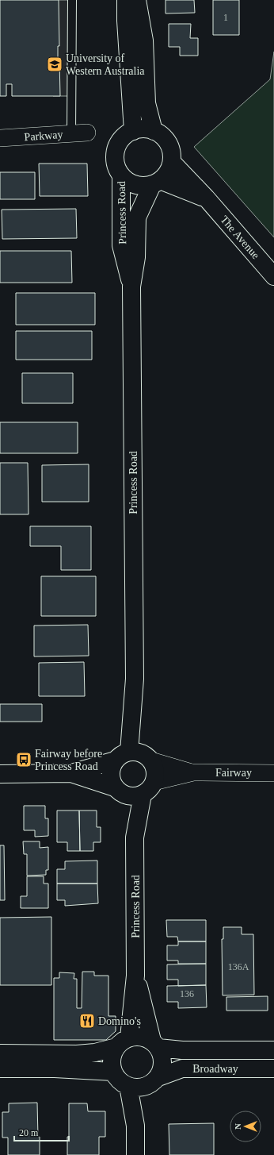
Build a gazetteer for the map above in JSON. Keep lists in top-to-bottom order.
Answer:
{
  "streets": {
    "main road": ["Princess Road", "The Avenue", "Broadway"],
    "street": ["Parkway", "Fairway"]
  },
  "crossings": [
    ["Princess Road", "The Avenue"],
    ["Princess Road", "Fairway"],
    ["Princess Road", "Broadway"]
  ],
  "places": {
    "school or university": ["University of Western Australia"],
    "bus stop": ["Fairway before Princess Road"],
    "restaurant": ["Domino's"]
  },
  "house_numbers": ["1", "136A", "136"],
  "scale_bar": "20 m",
  "north": "left"
}
